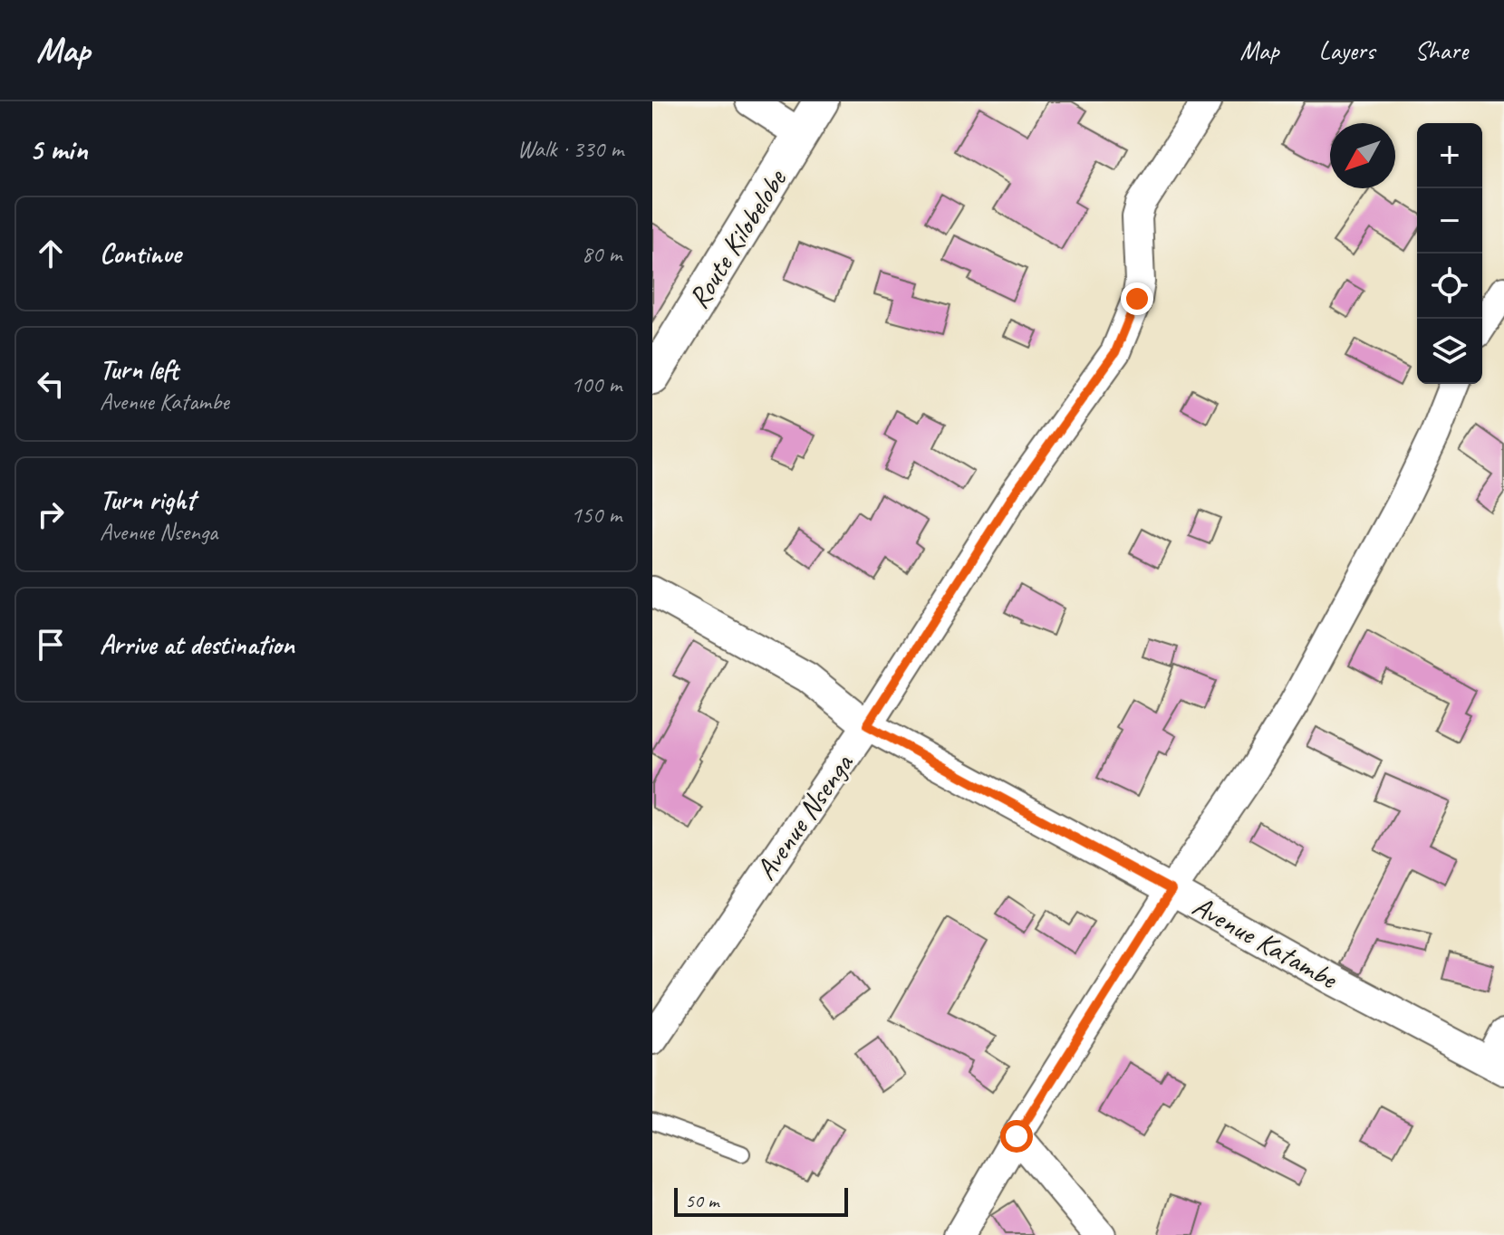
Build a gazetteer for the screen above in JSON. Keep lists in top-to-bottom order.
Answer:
{
  "streets": {
    "street": ["Route Kilobelobe", "Avenue Nsenga", "Avenue Katambe"]
  },
  "crossings": [
    ["Avenue Nsenga", "Avenue Katambe"]
  ],
  "scale_bar": "50 m",
  "north": "bottom left",
  "page": {
    "header": "Map",
    "nav": ["Map", "Layers", "Share"],
    "heading": ["5 min", "Walk · 330 m"],
    "map_buttons": ["+", "−"],
    "list": [
      ["Continue", "80 m"],
      ["Turn left", "Avenue Katambe", "100 m"],
      ["Turn right", "Avenue Nsenga", "150 m"],
      "Arrive at destination"
    ],
    "scale": "50 m"
  }
}
